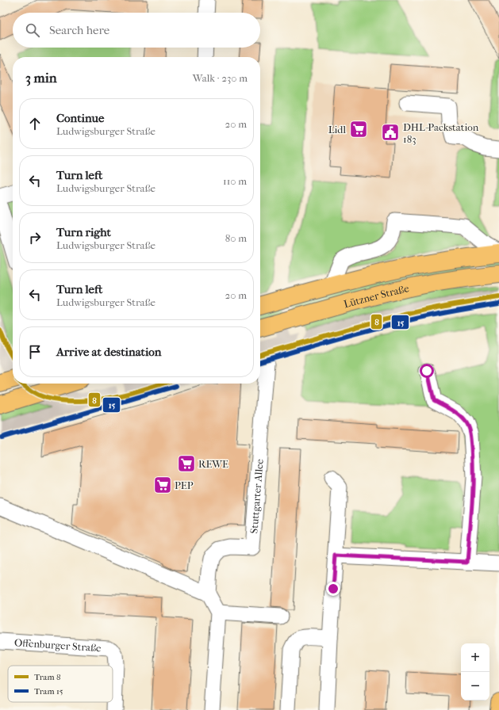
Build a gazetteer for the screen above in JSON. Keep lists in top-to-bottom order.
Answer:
{
  "streets": {
    "main road": ["Lützner Straße"],
    "street": ["Stuttgarter Allee", "Offenburger Straße"]
  },
  "places": {
    "supermarket": ["Lidl", "REWE", "PEP"],
    "public building": ["DHL-Packstation 183"]
  },
  "lines": ["tram line 8", "tram line 15"],
  "legend": ["Tram 8", "Tram 15"],
  "page": {
    "search": "Search here",
    "heading": ["3 min", "Walk · 230 m"],
    "list": [
      ["Continue", "Ludwigsburger Straße", "20 m"],
      ["Turn left", "Ludwigsburger Straße", "110 m"],
      ["Turn right", "Ludwigsburger Straße", "80 m"],
      ["Turn left", "Ludwigsburger Straße", "20 m"],
      "Arrive at destination"
    ],
    "map_buttons": ["+", "−"]
  }
}
